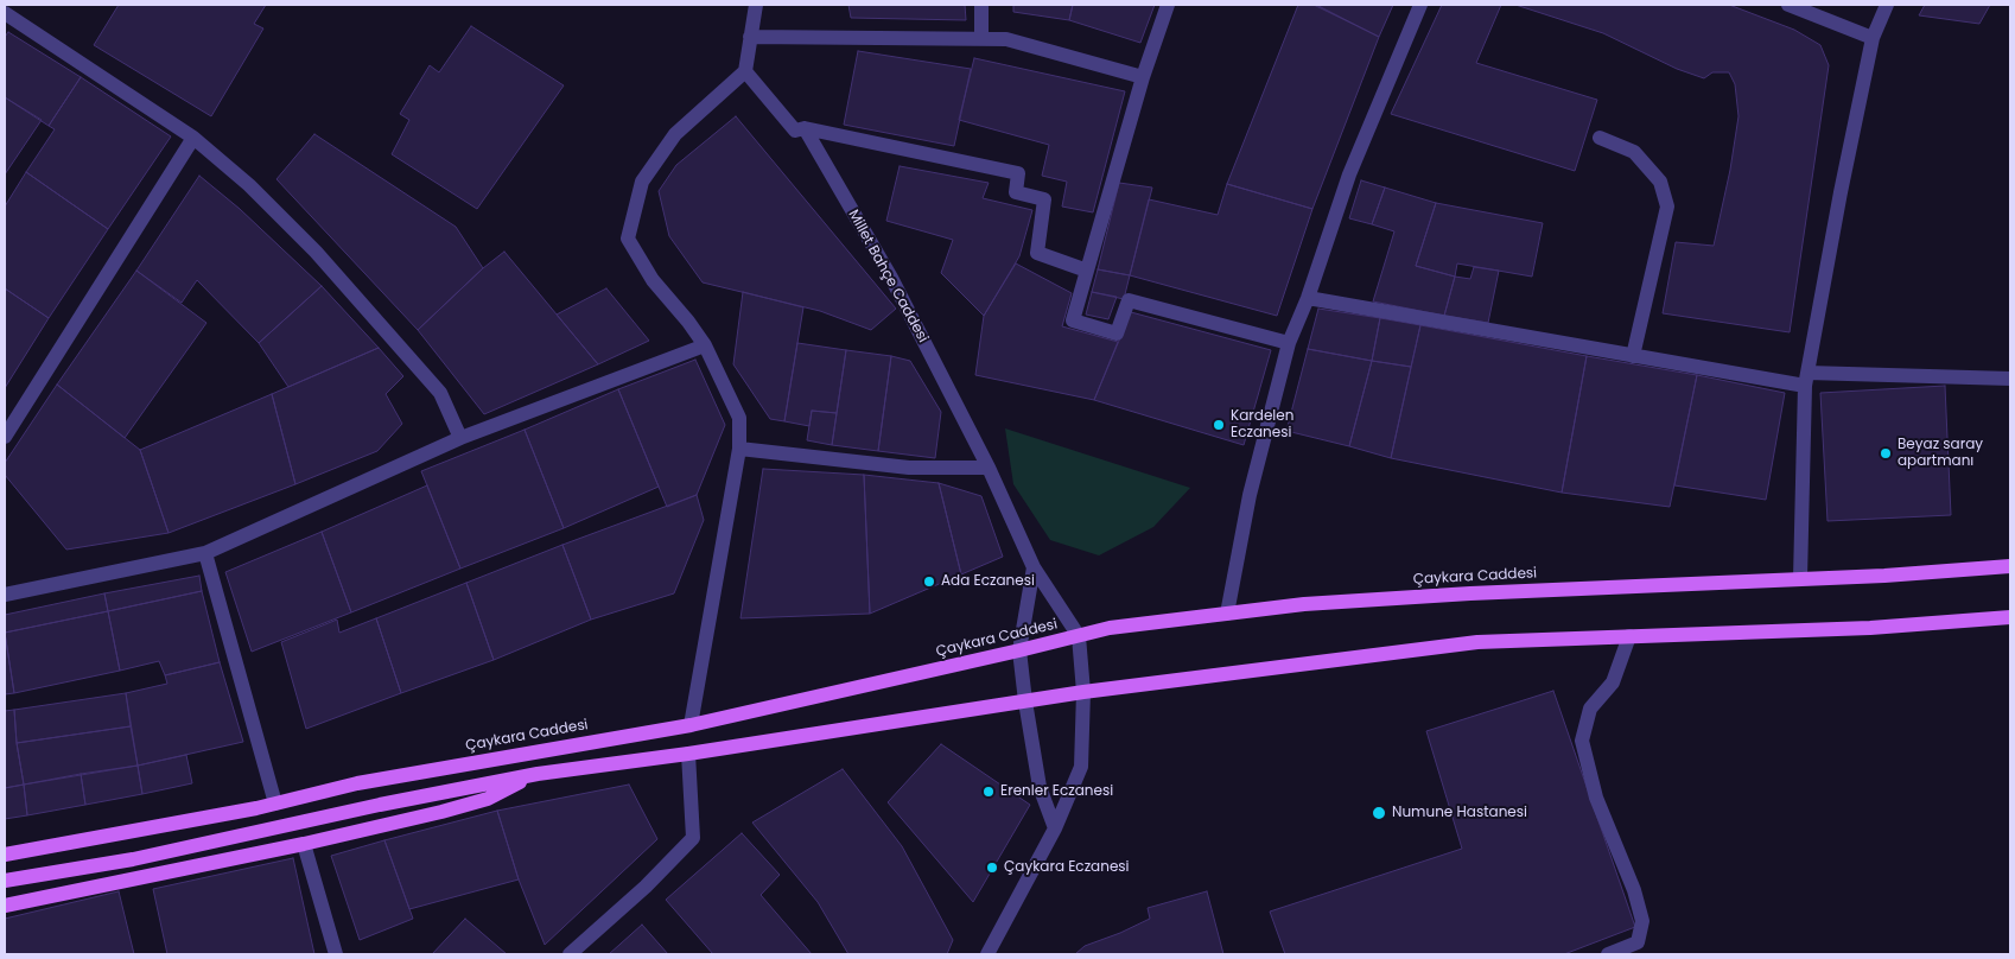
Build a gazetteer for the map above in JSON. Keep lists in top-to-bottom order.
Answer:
{
  "streets": {
    "main road": ["Çaykara Caddesi"],
    "street": ["Millet Bahçe Caddesi"]
  },
  "crossings": [
    ["Millet Bahçe Caddesi", "Çaykara Caddesi"]
  ],
  "places": [
    "Kardelen Eczanesi",
    "Beyaz saray apartmanı",
    "Ada Eczanesi",
    "Erenler Eczanesi",
    "Numune Hastanesi",
    "Çaykara Eczanesi"
  ]
}
